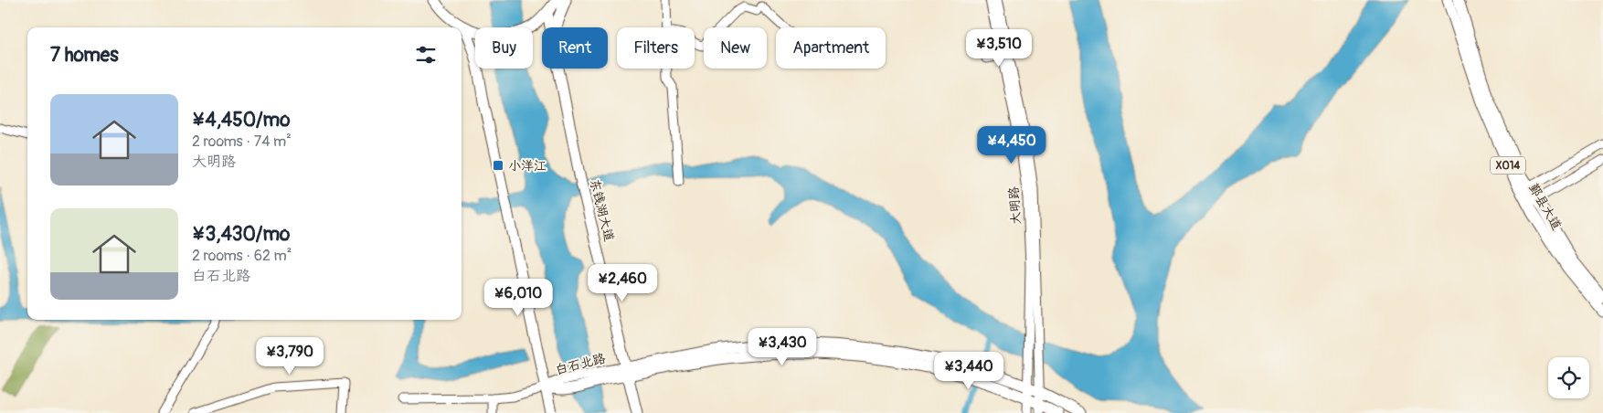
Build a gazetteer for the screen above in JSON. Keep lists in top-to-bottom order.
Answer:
{
  "streets": {
    "main road": [
      "X014",
      "鄞县大道",
      "东钱湖大道",
      "白石北路"
    ],
    "street": ["大明路"]
  },
  "crossings": [
    ["大明路", "白石北路"],
    ["东钱湖大道", "白石北路"]
  ],
  "places": {
    "transit": ["小洋江"]
  },
  "page": {
    "chip": [
      "Buy",
      "Rent",
      "Filters",
      "New",
      "Apartment"
    ],
    "heading": "7 homes",
    "price": [
      "¥3,510",
      "¥4,450",
      "¥2,460",
      "¥6,010",
      "¥3,430",
      "¥3,790",
      "¥3,440"
    ],
    "list": [
      {
        "name": "¥4,450/mo",
        "note": "2 rooms · 74 m² · 大明路"
      },
      {
        "name": "¥3,430/mo",
        "note": "2 rooms · 62 m² · 白石北路"
      }
    ]
  }
}
